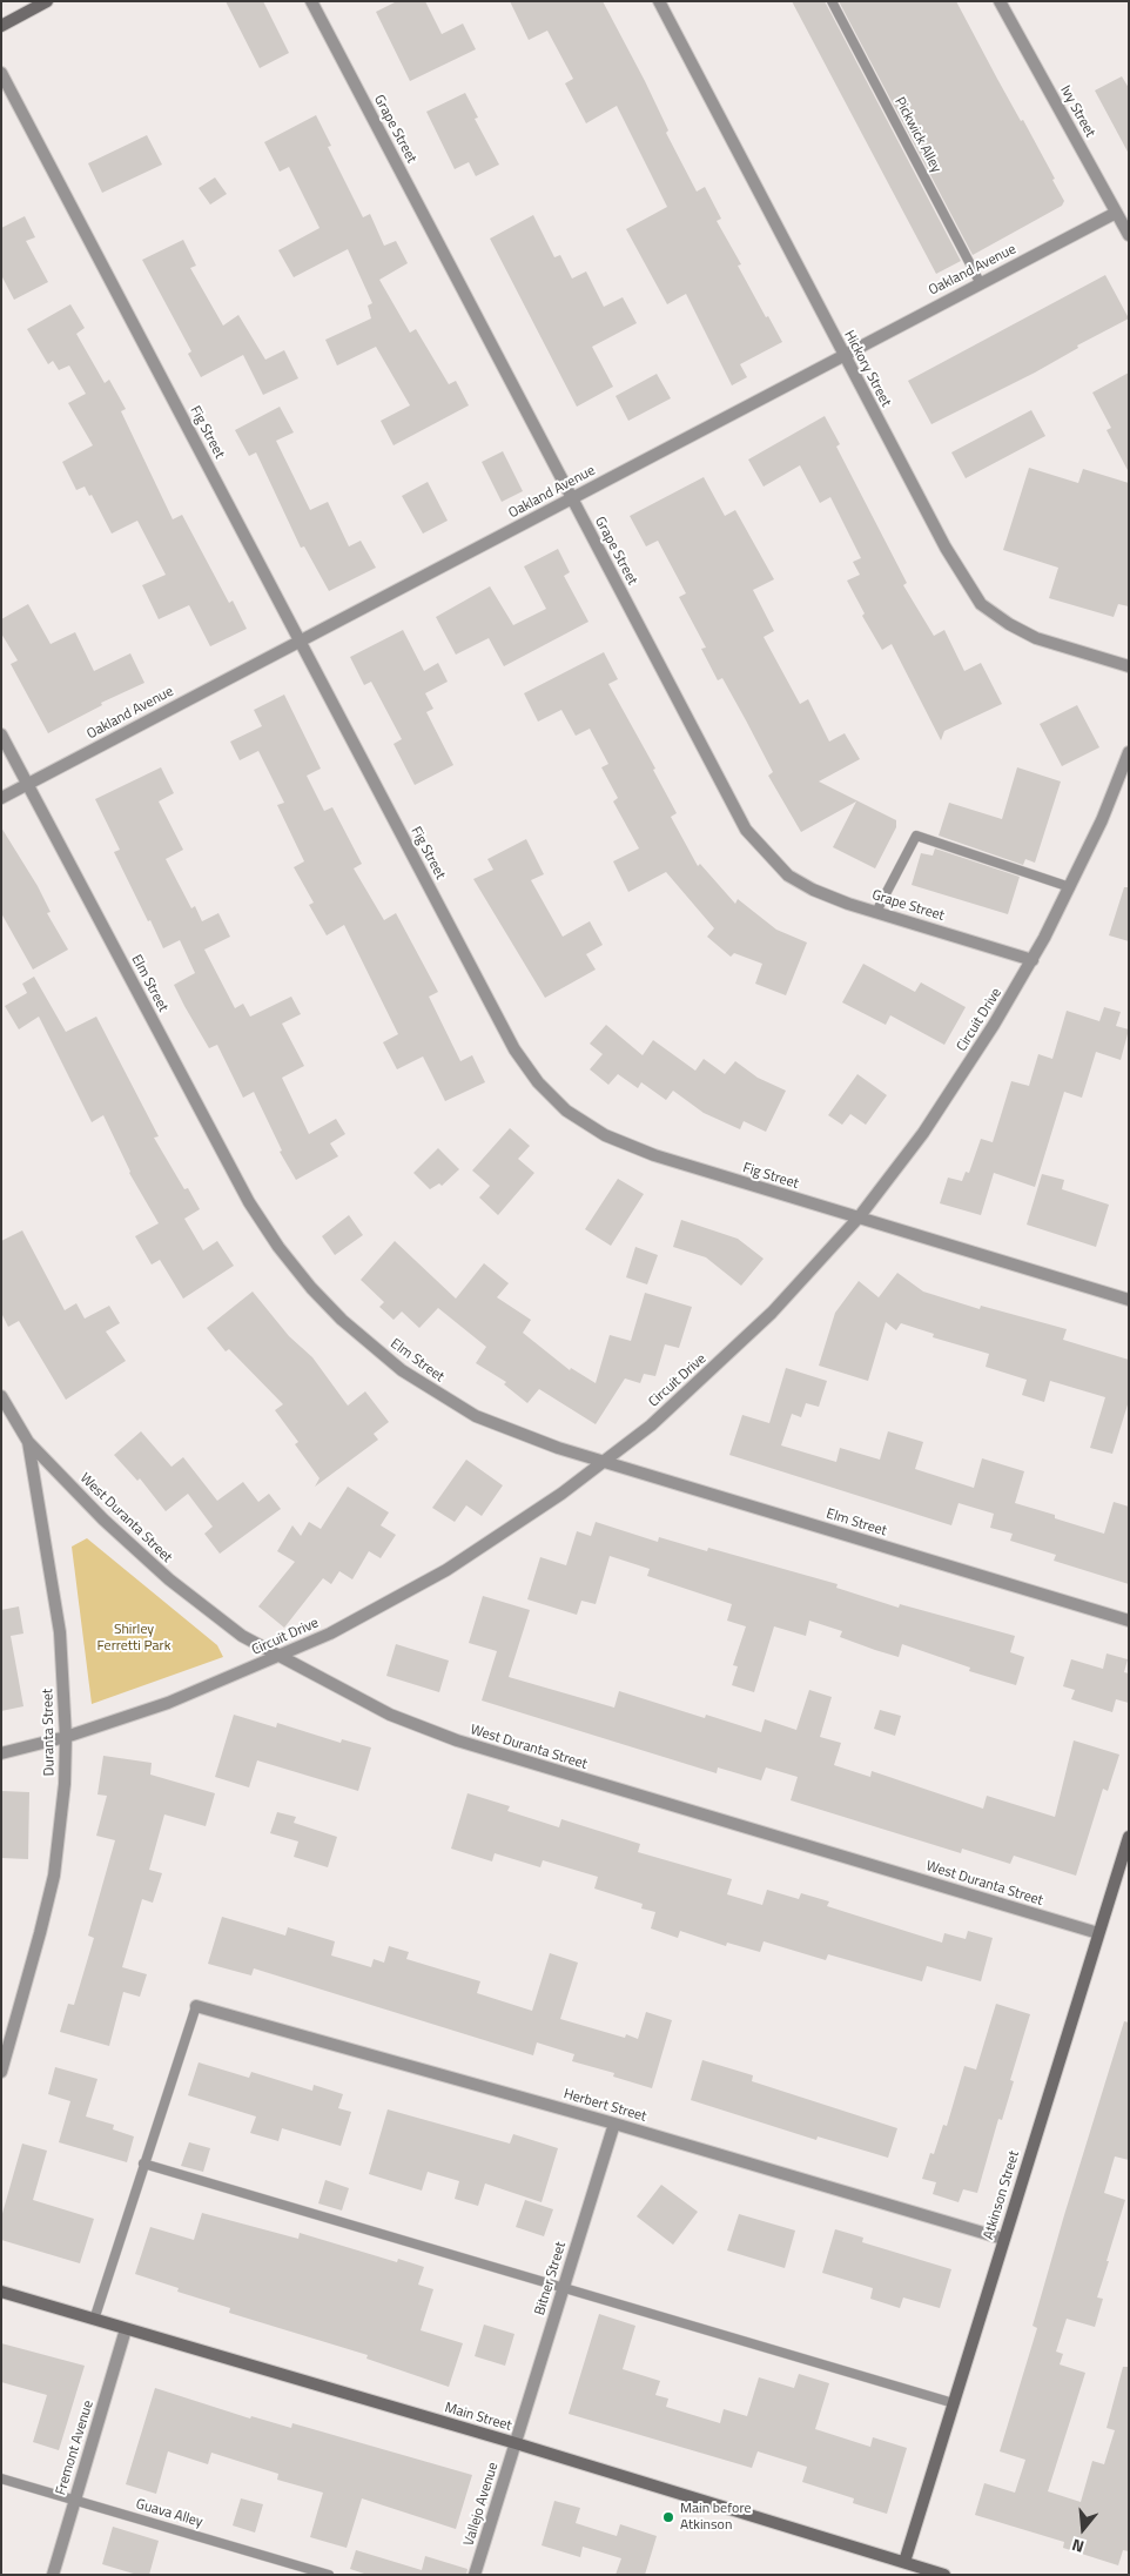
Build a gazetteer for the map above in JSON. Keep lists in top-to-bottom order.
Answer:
{
  "streets": {
    "street": [
      "Ivy Street",
      "Grape Street",
      "Oakland Avenue",
      "Hickory Street",
      "Fig Street",
      "Elm Street",
      "Circuit Drive",
      "West Duranta Street",
      "Duranta Street",
      "Herbert Street",
      "Atkinson Street",
      "Bitner Street",
      "Main Street",
      "Fremont Avenue",
      "Vallejo Avenue"
    ],
    "lane": ["Pickwick Alley", "Guava Alley"]
  },
  "crossings": [
    ["Ivy Street", "Oakland Avenue"],
    ["Grape Street", "Oakland Avenue"],
    ["Grape Street", "Circuit Drive"],
    ["Pickwick Alley", "Oakland Avenue"],
    ["Oakland Avenue", "Hickory Street"],
    ["Oakland Avenue", "Fig Street"],
    ["Oakland Avenue", "Elm Street"],
    ["Fig Street", "Circuit Drive"],
    ["Elm Street", "Circuit Drive"],
    ["Circuit Drive", "West Duranta Street"],
    ["Circuit Drive", "Duranta Street"],
    ["West Duranta Street", "Duranta Street"],
    ["West Duranta Street", "Atkinson Street"],
    ["Herbert Street", "Atkinson Street"],
    ["Herbert Street", "Bitner Street"],
    ["Atkinson Street", "Main Street"],
    ["Bitner Street", "Main Street"],
    ["Bitner Street", "Vallejo Avenue"],
    ["Main Street", "Fremont Avenue"],
    ["Main Street", "Vallejo Avenue"],
    ["Fremont Avenue", "Guava Alley"]
  ],
  "parks": ["Shirley Ferretti Park"],
  "places": ["Main before Atkinson"],
  "north": "bottom"
}
